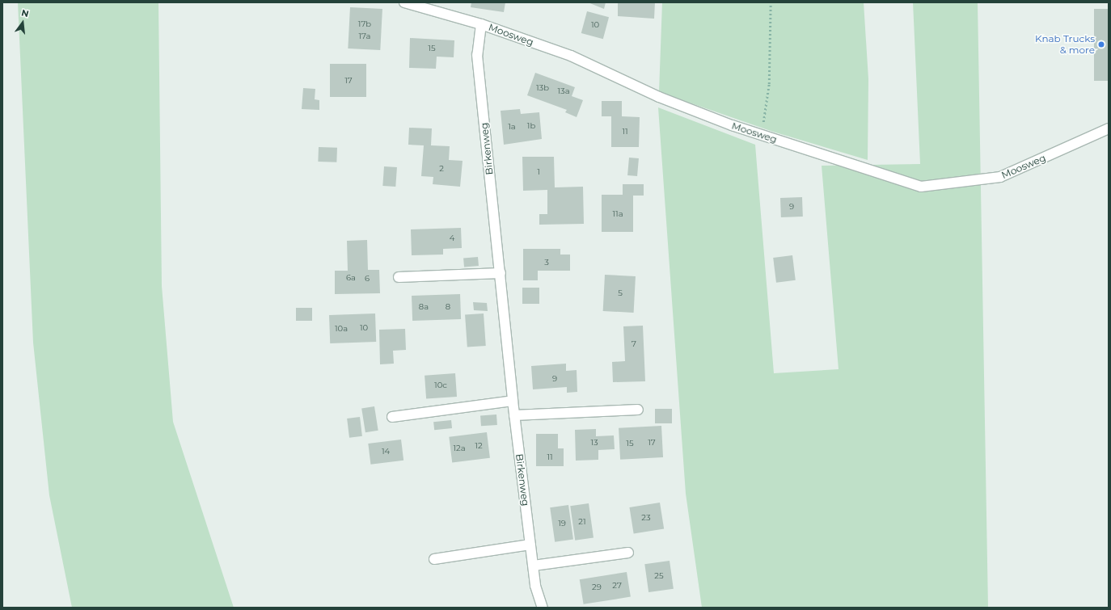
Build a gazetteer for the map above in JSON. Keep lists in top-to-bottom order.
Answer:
{
  "streets": {
    "street": ["Moosweg", "Birkenweg"]
  },
  "crossings": [
    ["Moosweg", "Birkenweg"]
  ],
  "places": ["Knab Trucks & more"],
  "house_numbers": [
    "17b",
    "10",
    "17a",
    "15",
    "17",
    "13b",
    "13a",
    "1b",
    "1a",
    "11",
    "2",
    "1",
    "9",
    "11a",
    "4",
    "3",
    "6a",
    "6",
    "5",
    "8a",
    "8",
    "10",
    "10a",
    "7",
    "9",
    "10c",
    "13",
    "17",
    "15",
    "12",
    "12a",
    "14",
    "11",
    "23",
    "21",
    "19",
    "25",
    "27",
    "29"
  ],
  "north": "top"
}
